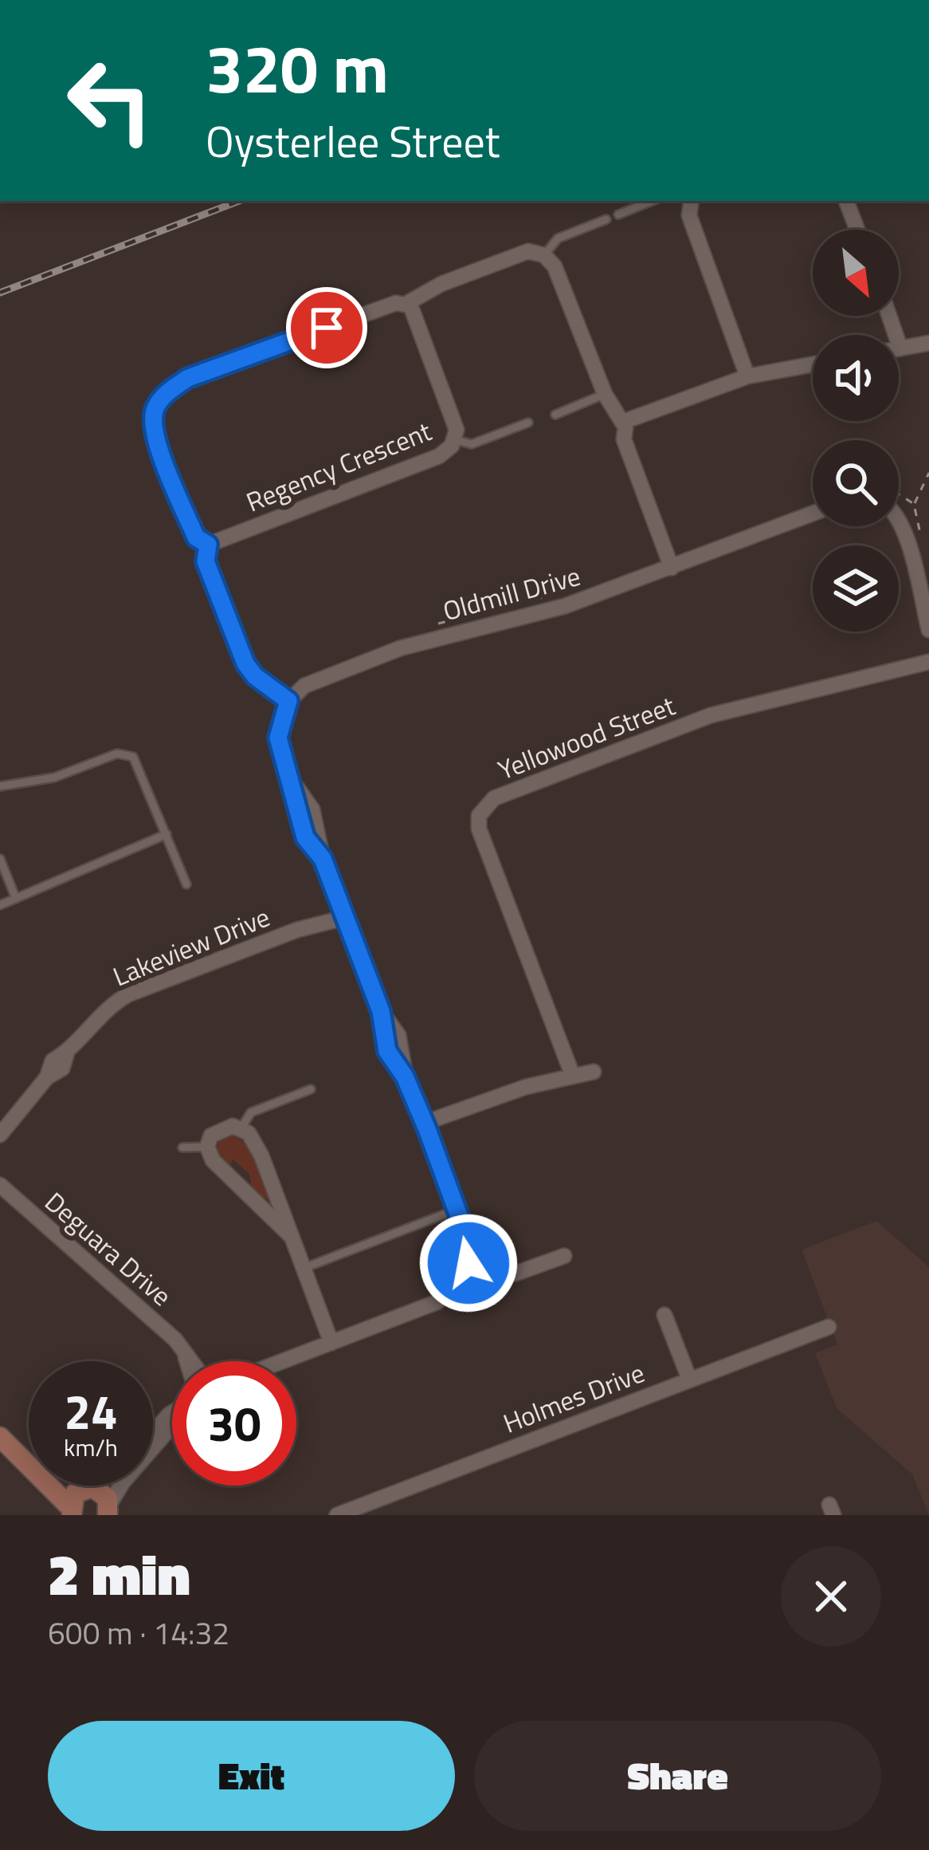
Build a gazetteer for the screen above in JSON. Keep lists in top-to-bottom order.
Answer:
{
  "streets": {
    "street": [
      "Regency Crescent",
      "Oldmill Drive",
      "Yellowood Street",
      "Lakeview Drive",
      "Deguara Drive",
      "Holmes Drive"
    ]
  },
  "north": "bottom right",
  "page": {
    "turn": ["320 m", "Oysterlee Street"],
    "speed": "24 km/h",
    "limit": "30",
    "heading": ["2 min", "600 m · 14:32"],
    "buttons": ["Exit", "Share"]
  }
}
